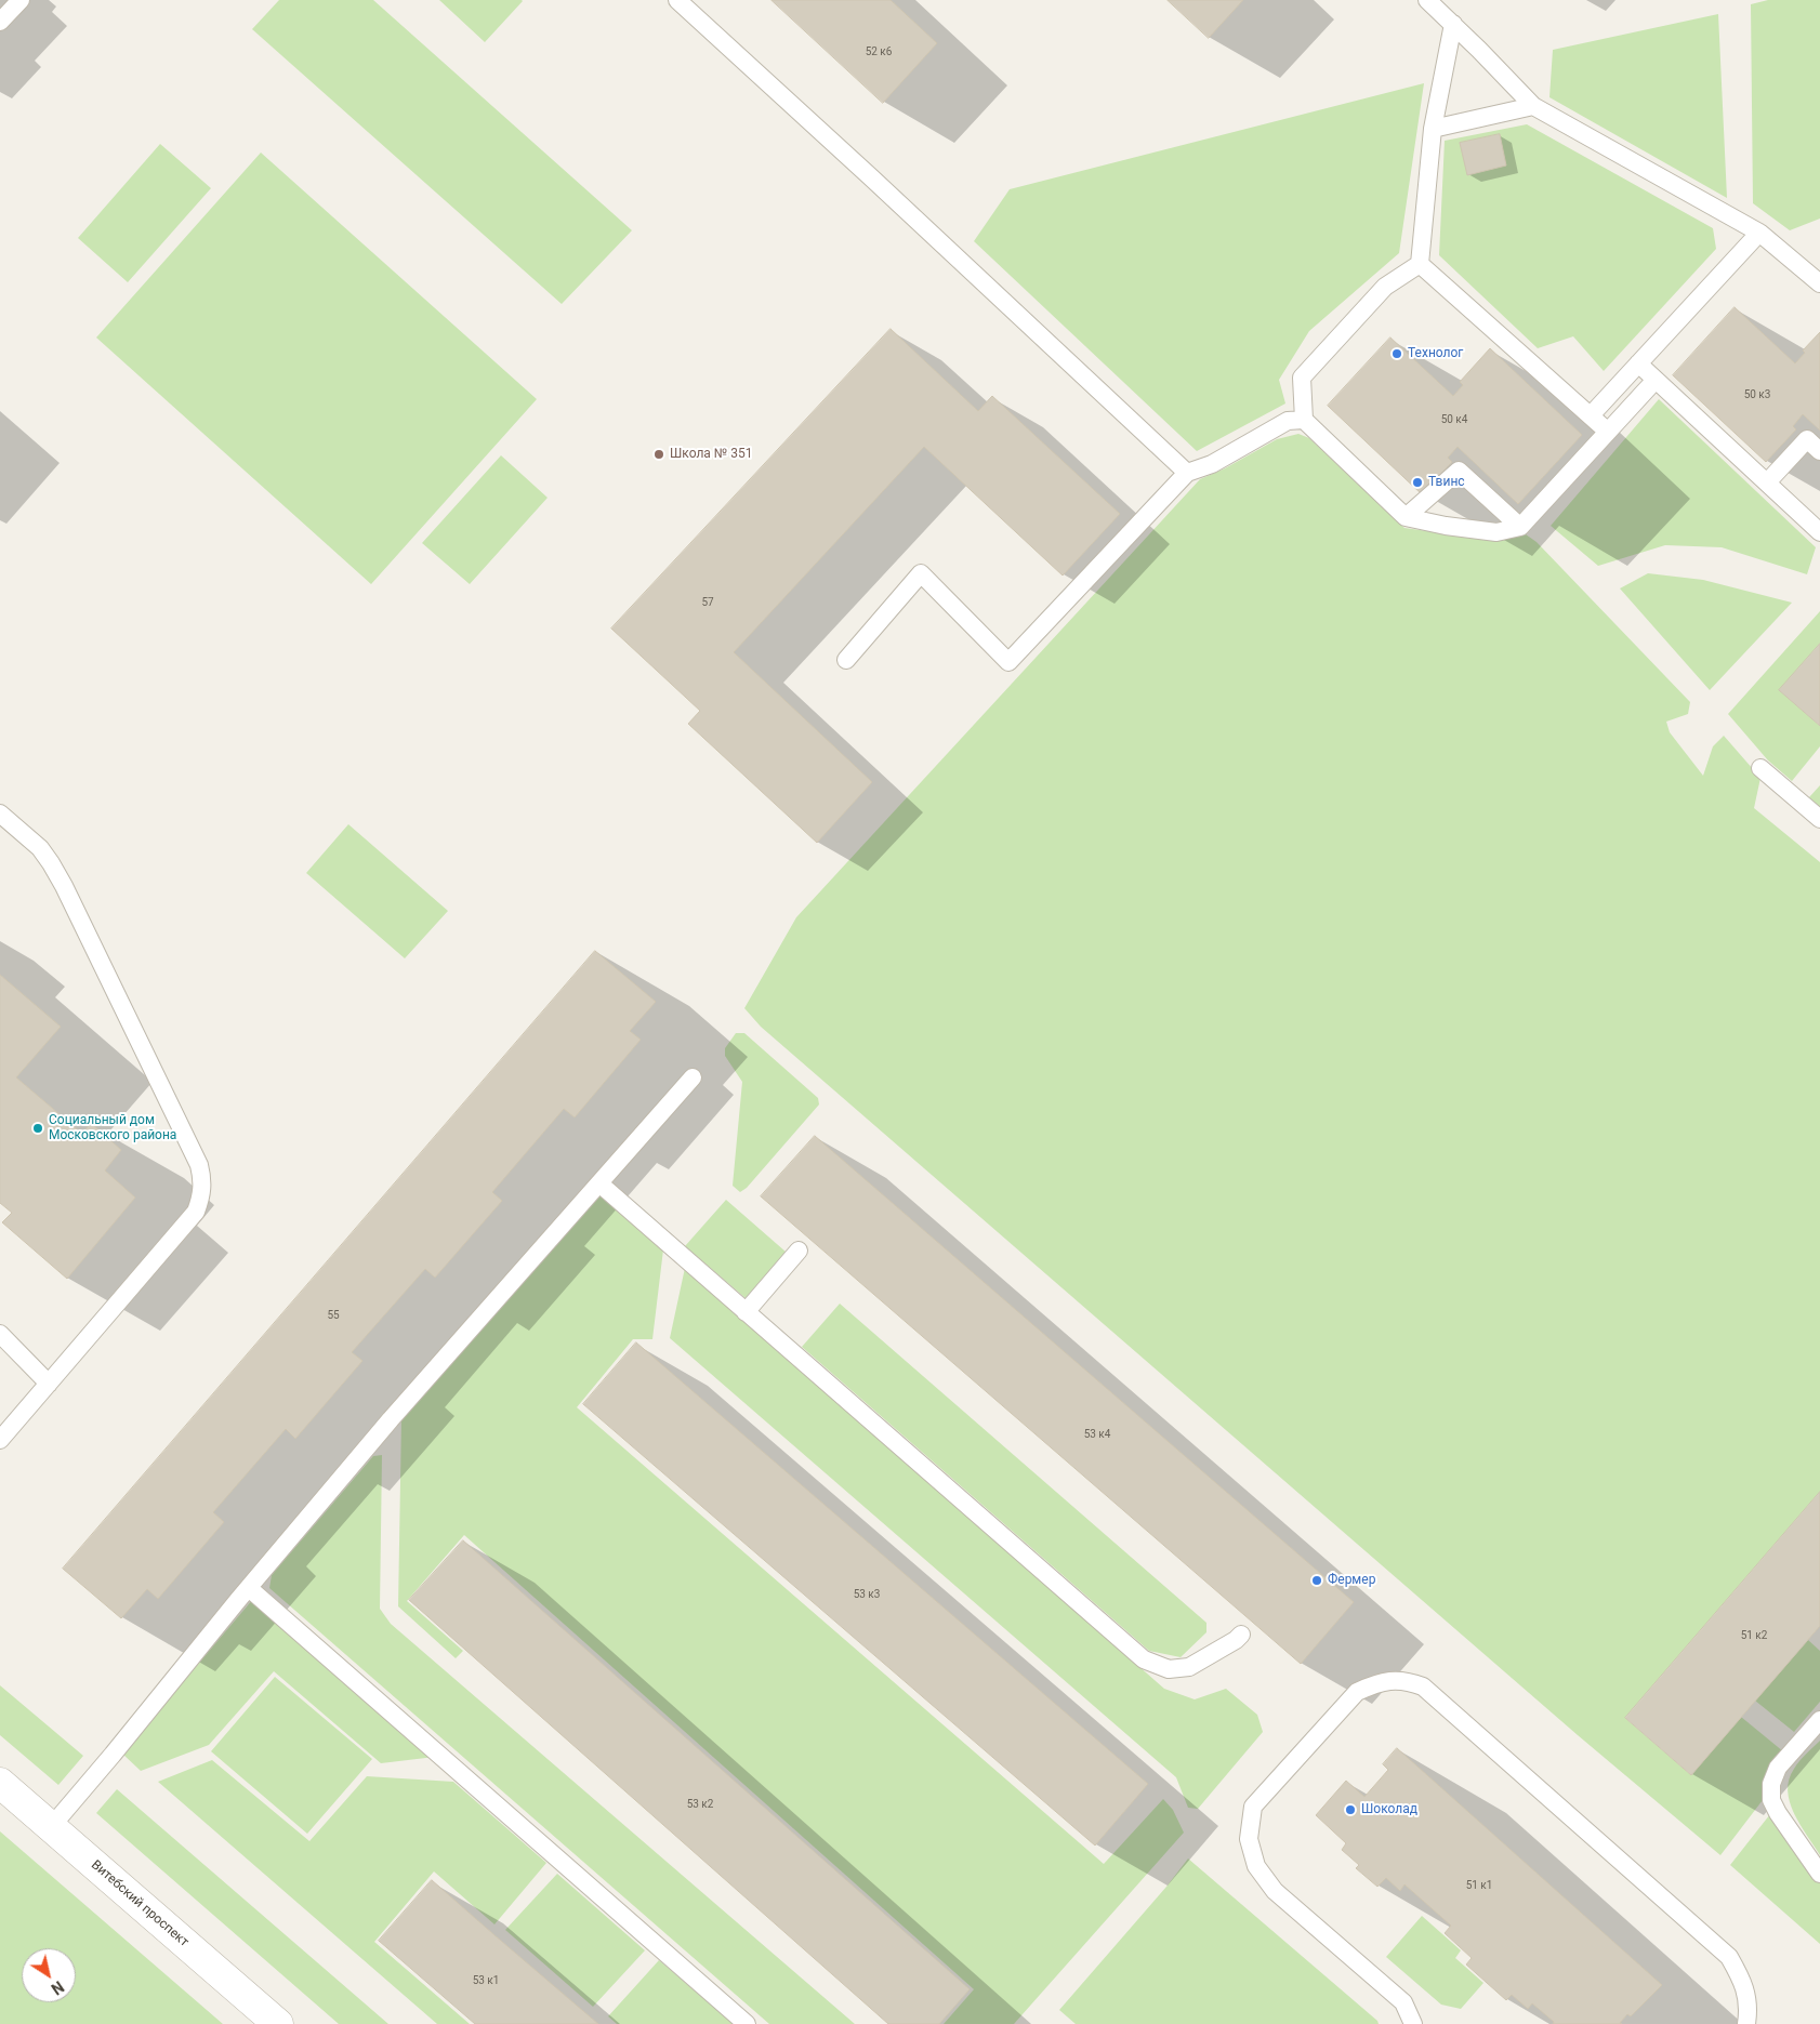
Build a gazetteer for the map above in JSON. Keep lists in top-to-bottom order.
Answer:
{
  "streets": {
    "street": ["Витебский проспект"]
  },
  "places": [
    "Технолог",
    "Школа № 351",
    "Твинс",
    "Социальный дом Московского района",
    "Фермер",
    "Шоколад"
  ],
  "house_numbers": [
    "52 к6",
    "50 к3",
    "50 к4",
    "57",
    "55",
    "53 к4",
    "53 к3",
    "51 к2",
    "53 к2",
    "51 к1",
    "53 к1"
  ],
  "north": "bottom right"
}
